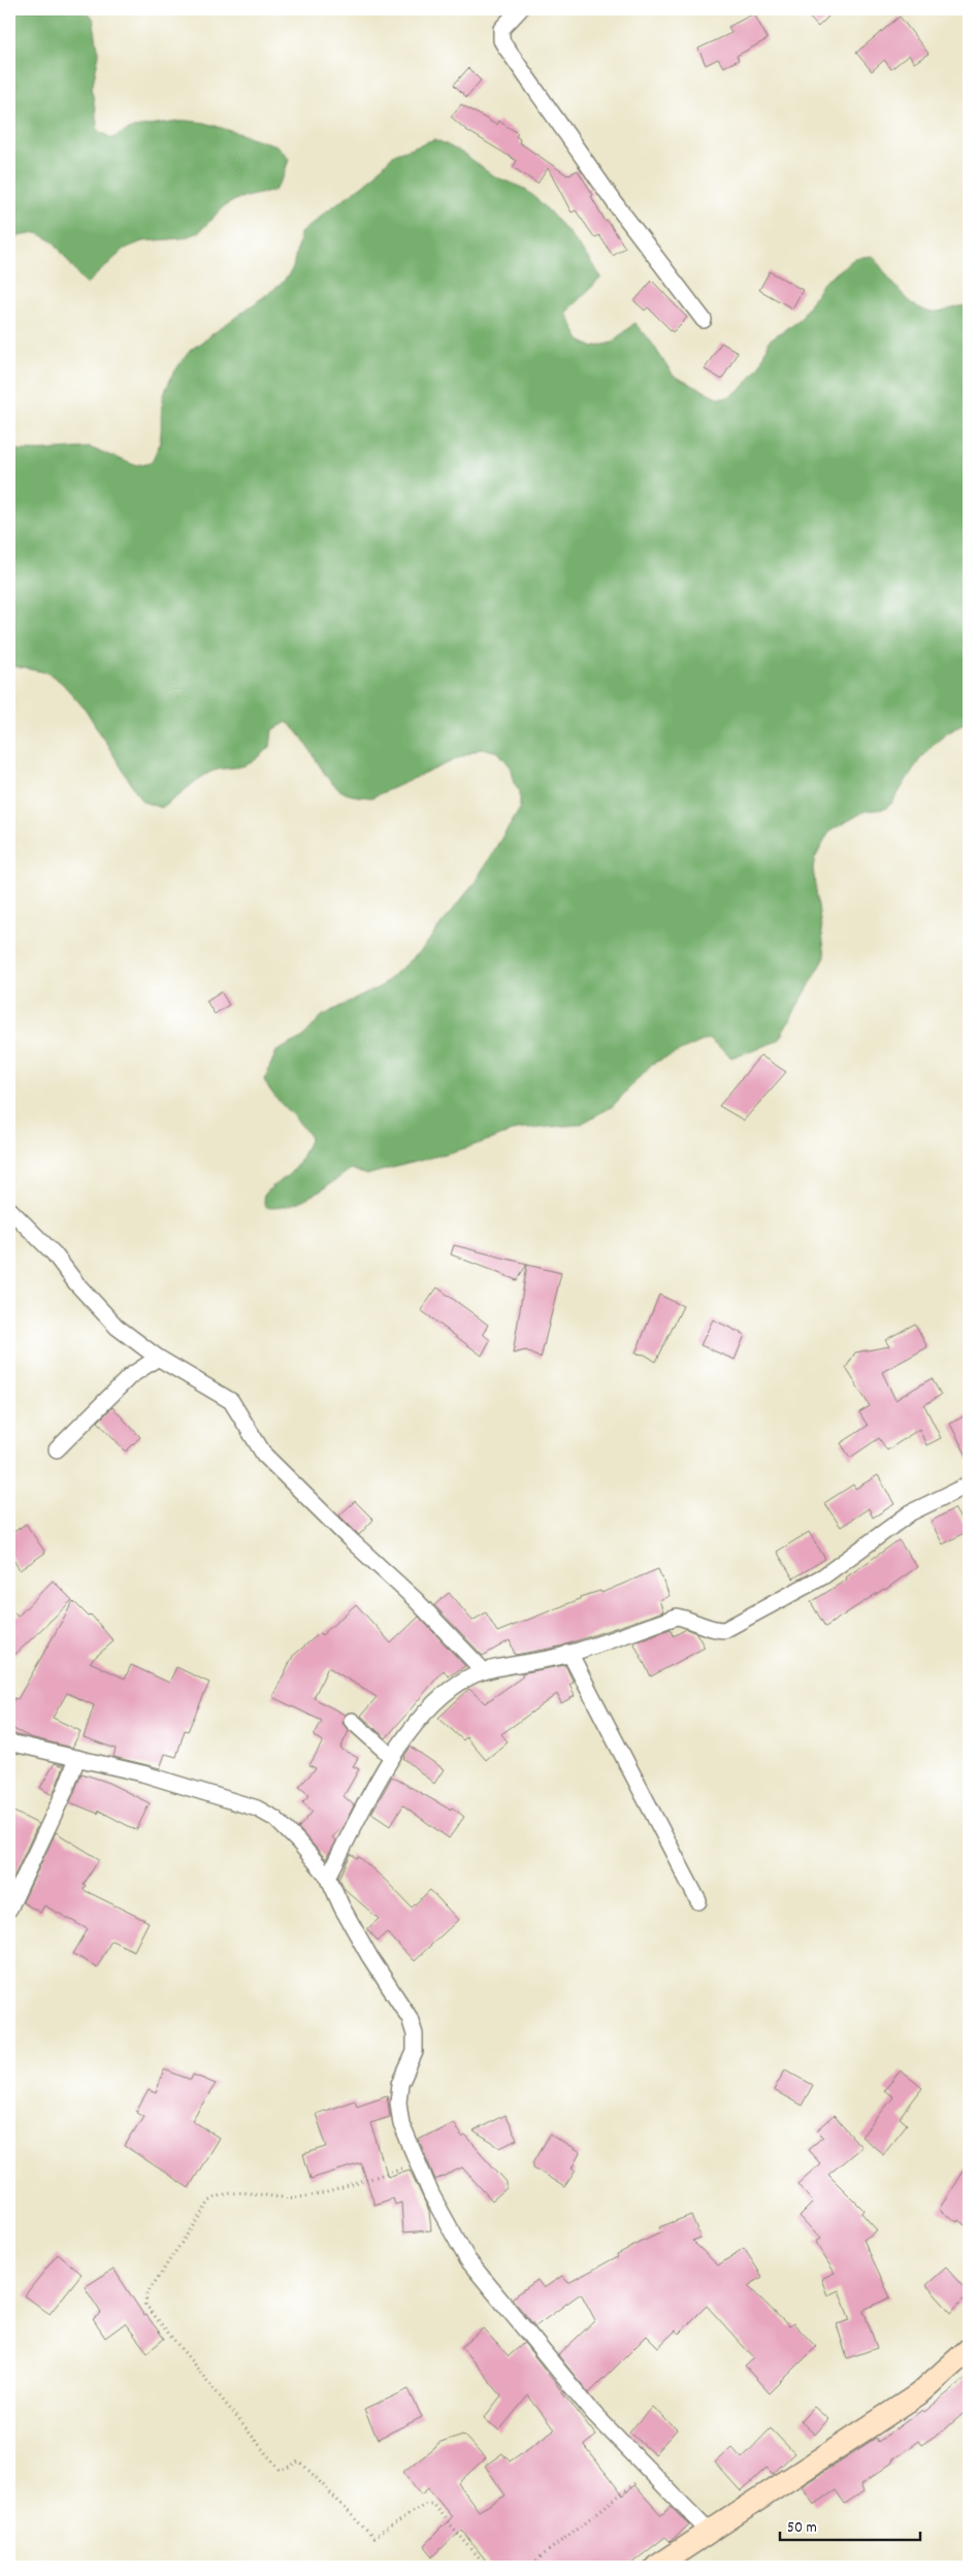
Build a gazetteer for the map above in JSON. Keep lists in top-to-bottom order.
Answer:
{
  "scale_bar": "50 m"
}
